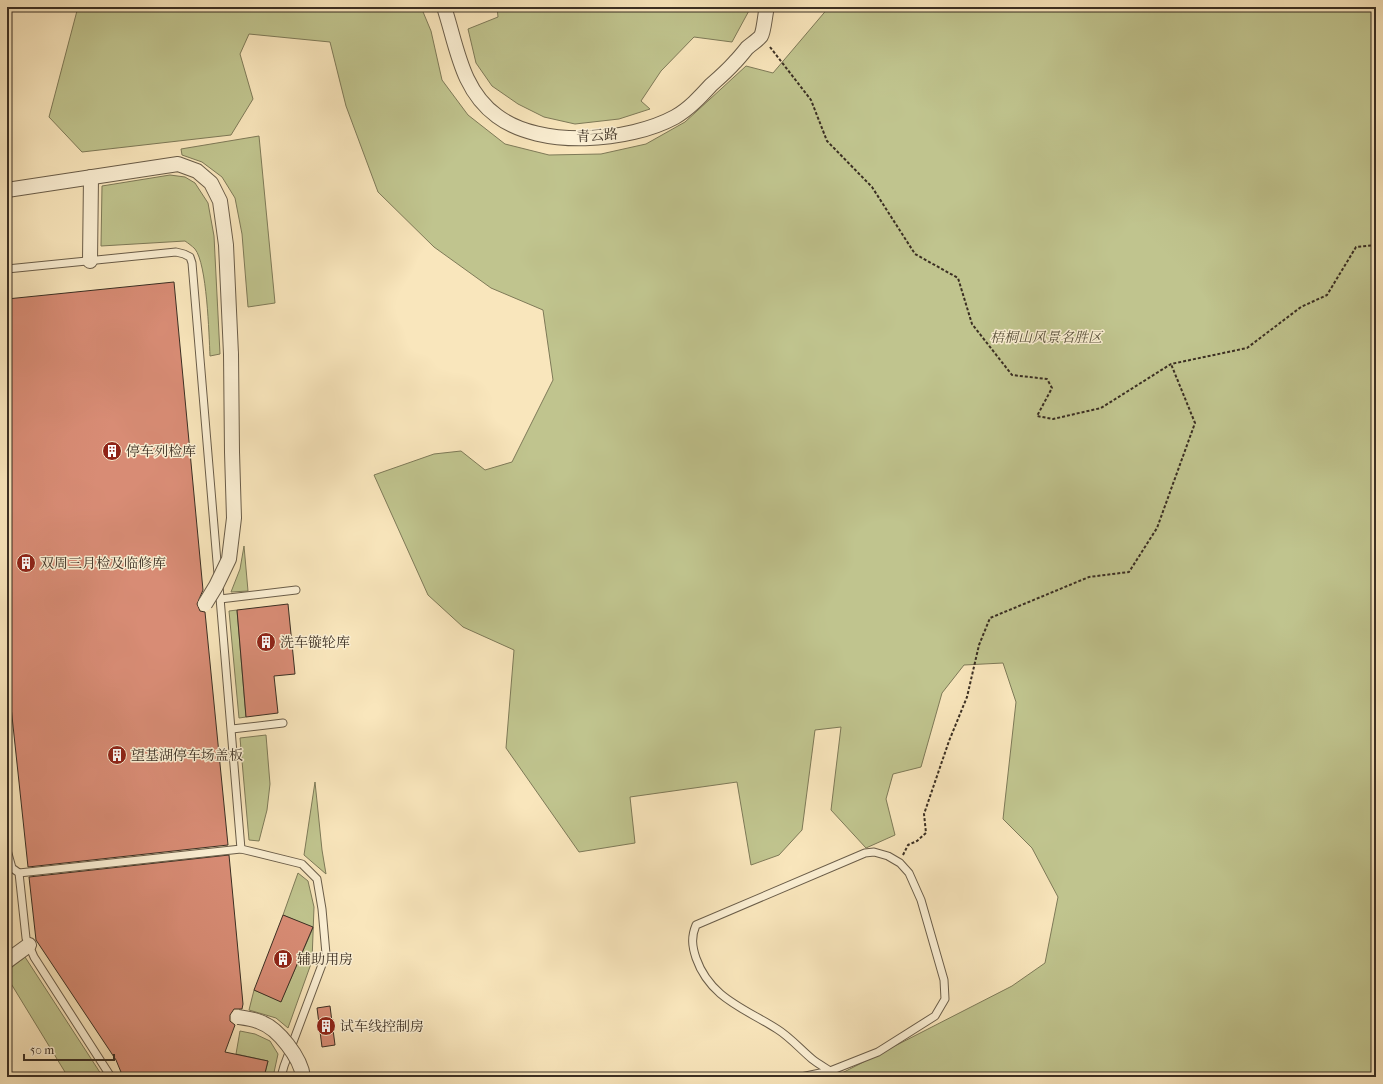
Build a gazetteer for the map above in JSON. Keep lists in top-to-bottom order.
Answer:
{
  "streets": {
    "street": ["青云路"]
  },
  "parks": ["梧桐山风景名胜区"],
  "places": {
    "building": [
      "停车列检库",
      "双周三月检及临修库",
      "洗车镟轮库",
      "望基湖停车场盖板",
      "辅助用房",
      "试车线控制房"
    ]
  },
  "scale_bar": "50 m"
}
